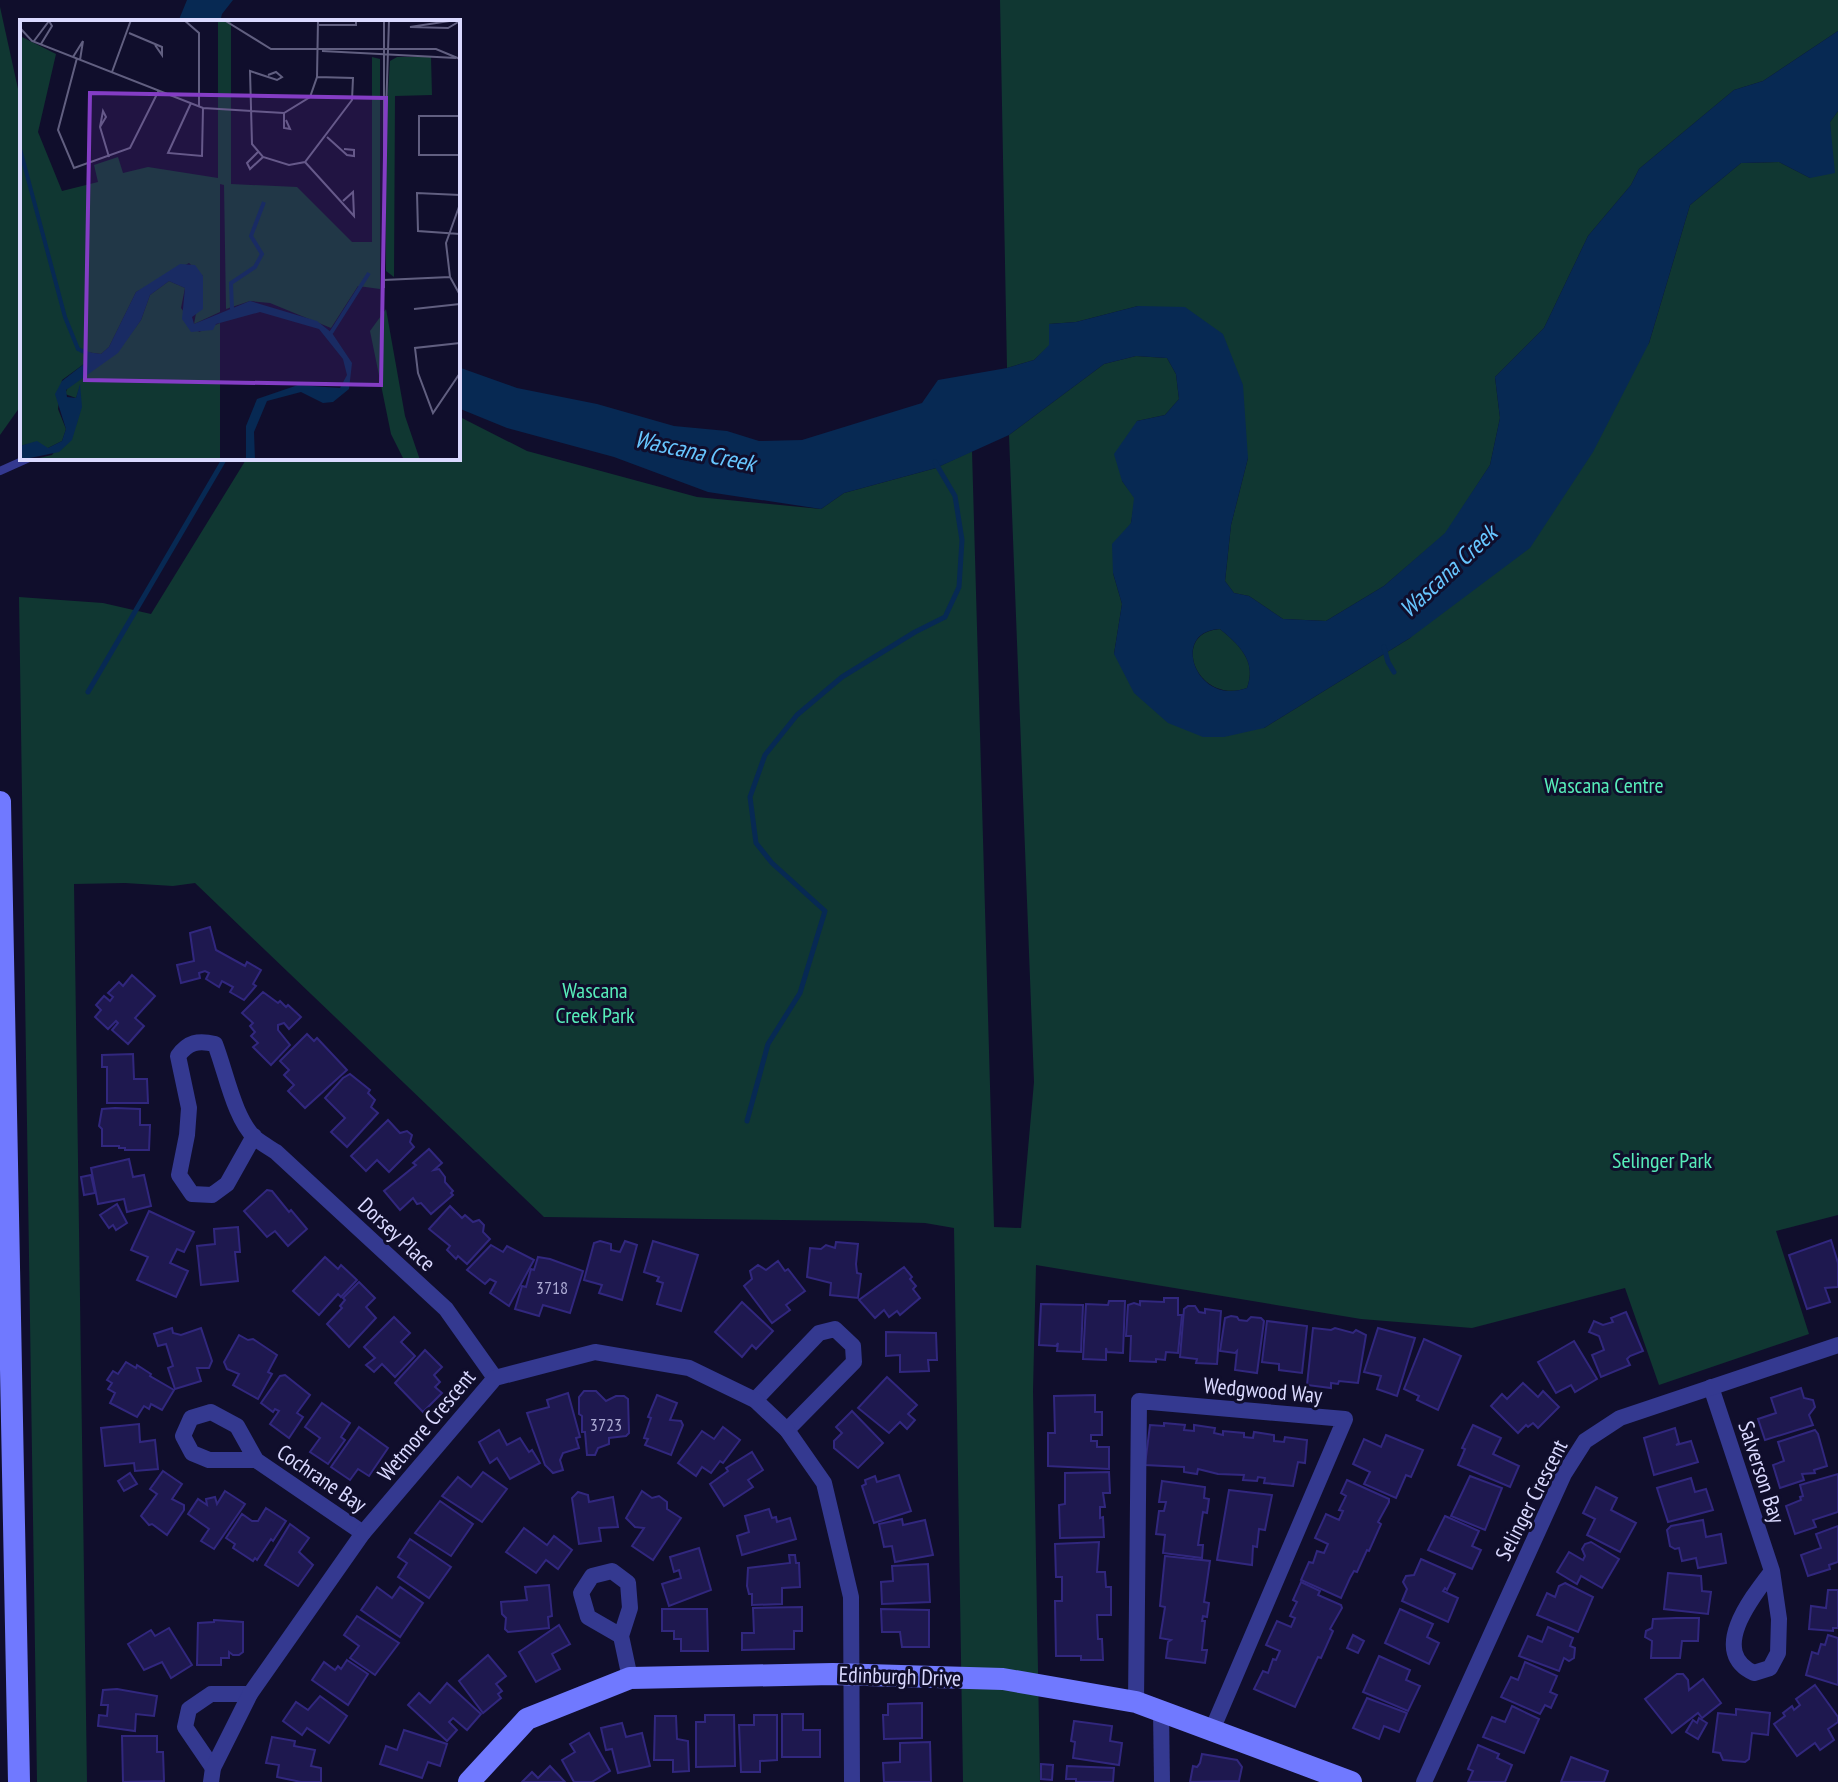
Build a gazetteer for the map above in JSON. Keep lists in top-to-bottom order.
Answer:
{
  "streets": {
    "main road": ["Edinburgh Drive"],
    "street": [
      "Dorsey Place",
      "Wedgwood Way",
      "Wetmore Crescent",
      "Salverson Bay",
      "Cochrane Bay",
      "Selinger Crescent"
    ]
  },
  "crossings": [
    ["Dorsey Place", "Wetmore Crescent"],
    ["Wedgwood Way", "Edinburgh Drive"],
    ["Wetmore Crescent", "Cochrane Bay"],
    ["Wetmore Crescent", "Edinburgh Drive"],
    ["Salverson Bay", "Selinger Crescent"]
  ],
  "water": ["Wascana Creek"],
  "parks": ["Wascana Centre", "Wascana Creek Park", "Selinger Park"],
  "house_numbers": ["3718", "3723"]
}
